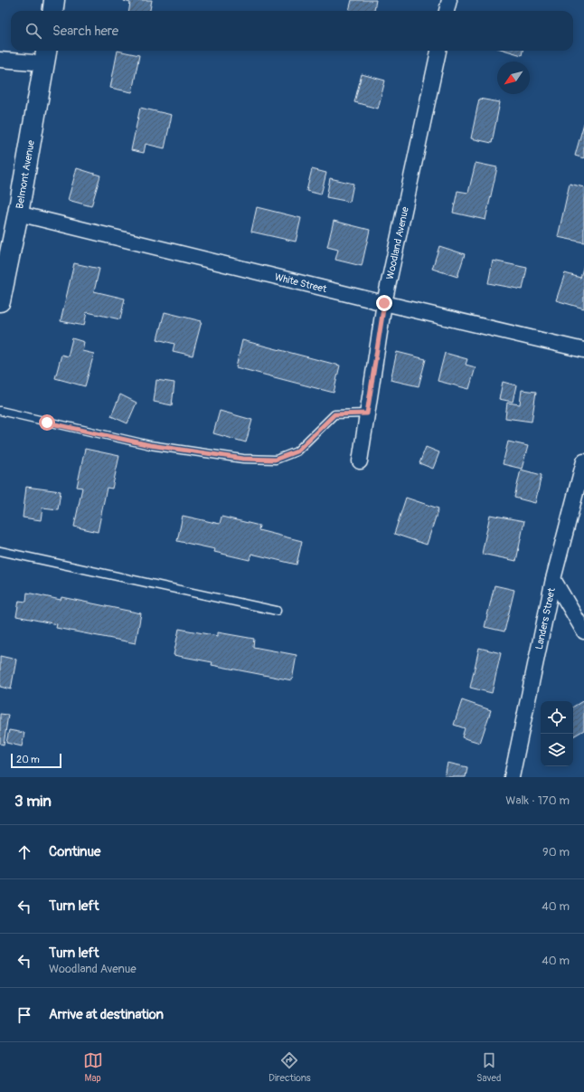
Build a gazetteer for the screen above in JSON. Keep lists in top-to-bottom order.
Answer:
{
  "streets": {
    "main road": ["Belmont Avenue"],
    "street": ["Woodland Avenue", "White Street", "Landers Street"]
  },
  "crossings": [
    ["Belmont Avenue", "White Street"],
    ["Woodland Avenue", "White Street"]
  ],
  "scale_bar": "20 m",
  "north": "bottom left",
  "page": {
    "search": "Search here",
    "scale": "20 m",
    "heading": ["3 min", "Walk · 170 m"],
    "list": [
      ["Continue", "90 m"],
      ["Turn left", "40 m"],
      ["Turn left", "Woodland Avenue", "40 m"],
      "Arrive at destination"
    ],
    "nav": ["Map", "Directions", "Saved"]
  }
}
